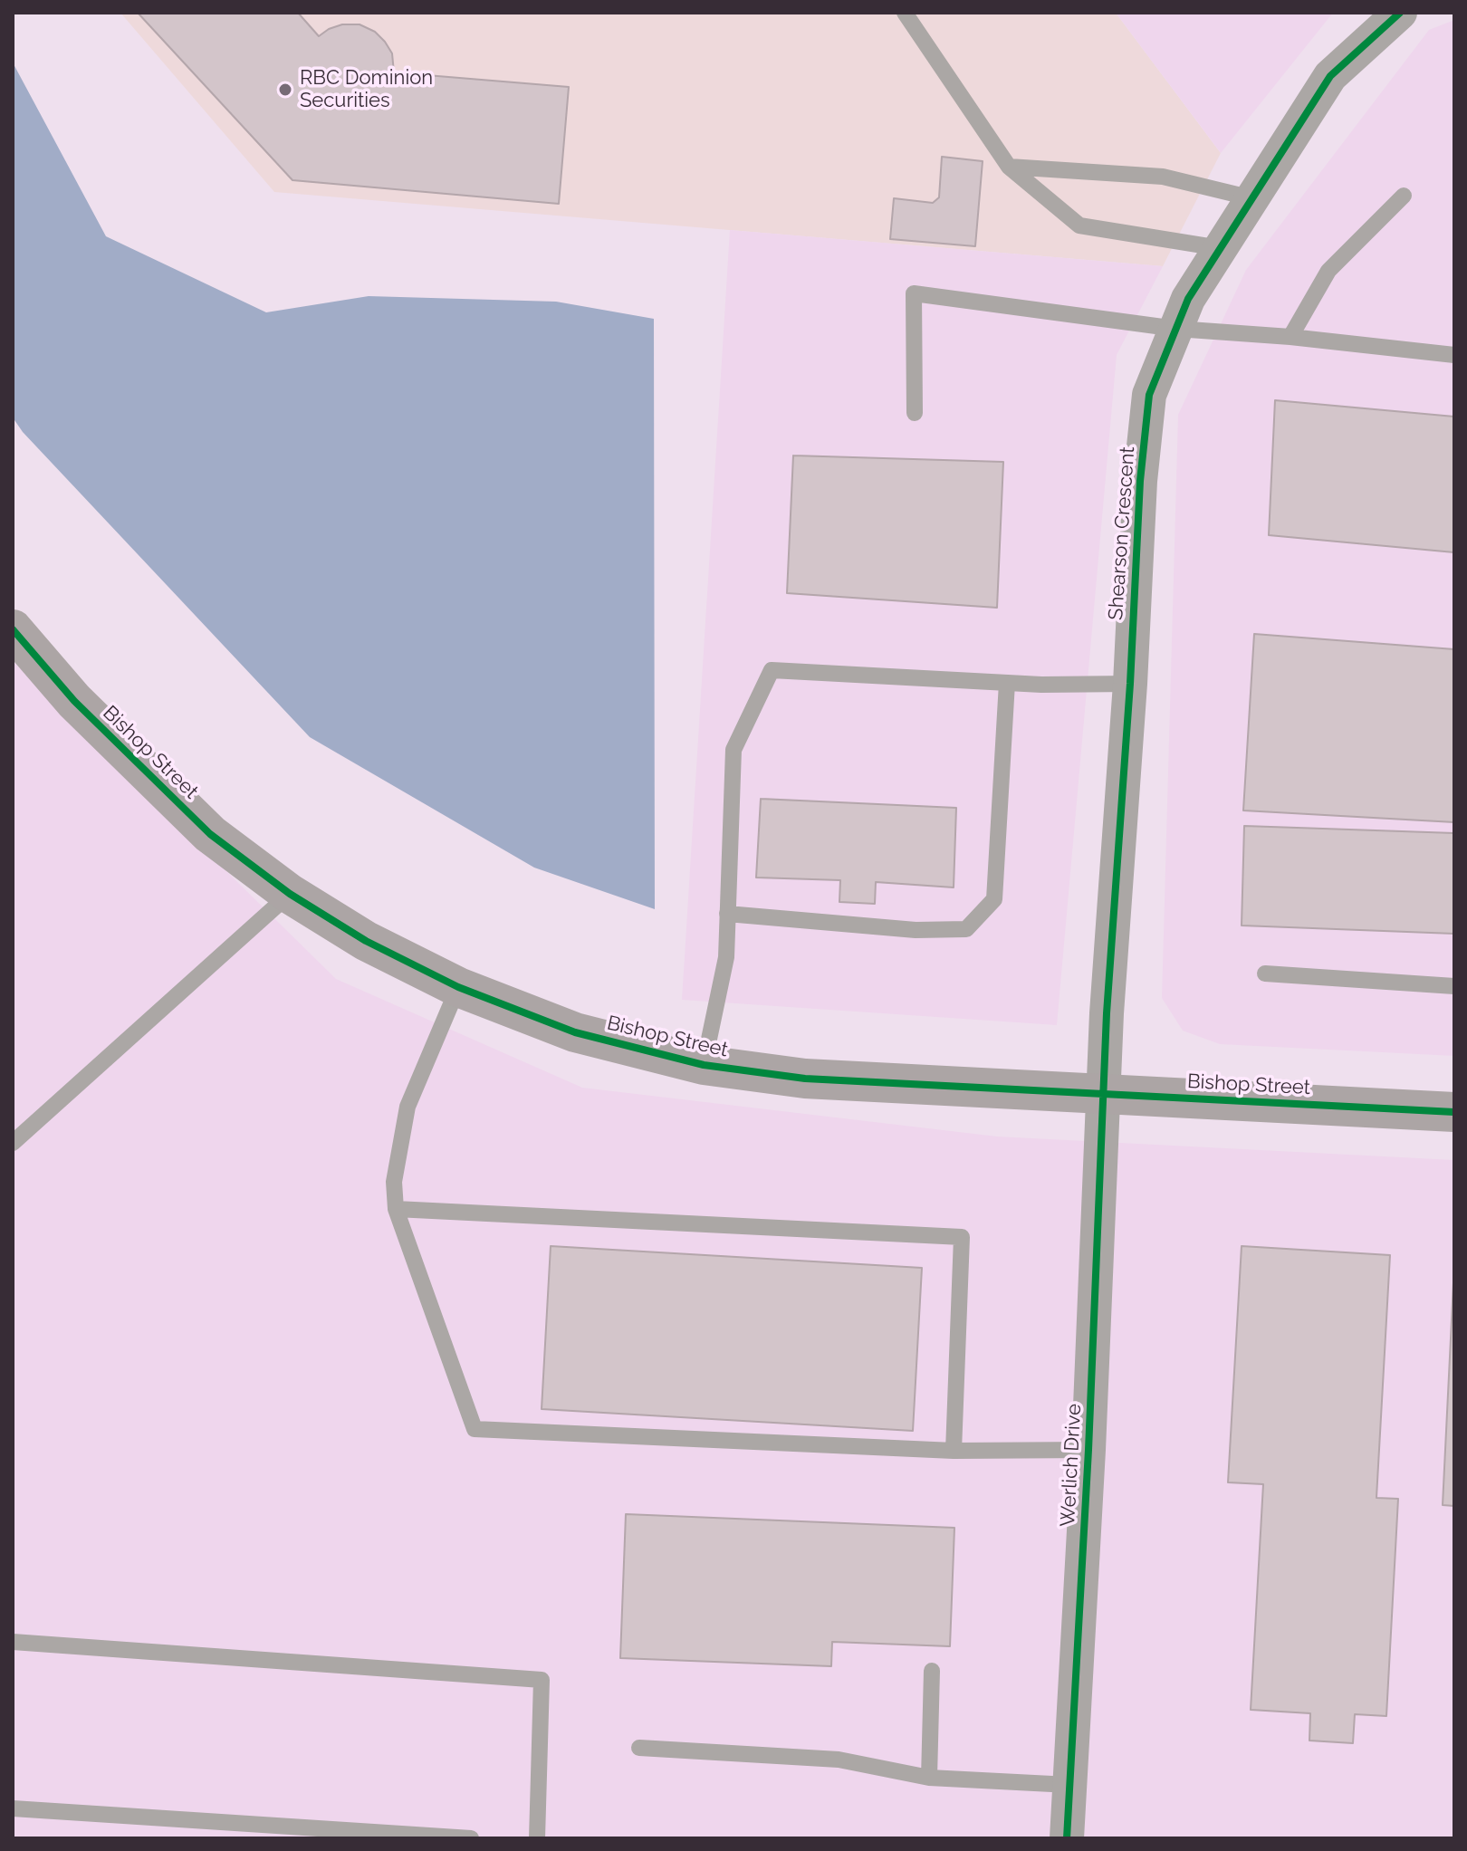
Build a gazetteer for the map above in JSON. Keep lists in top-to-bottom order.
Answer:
{
  "streets": {
    "street": ["Shearson Crescent", "Bishop Street", "Werlich Drive"]
  },
  "crossings": [
    ["Shearson Crescent", "Bishop Street"],
    ["Shearson Crescent", "Werlich Drive"],
    ["Bishop Street", "Werlich Drive"]
  ],
  "places": ["RBC Dominion Securities"]
}
